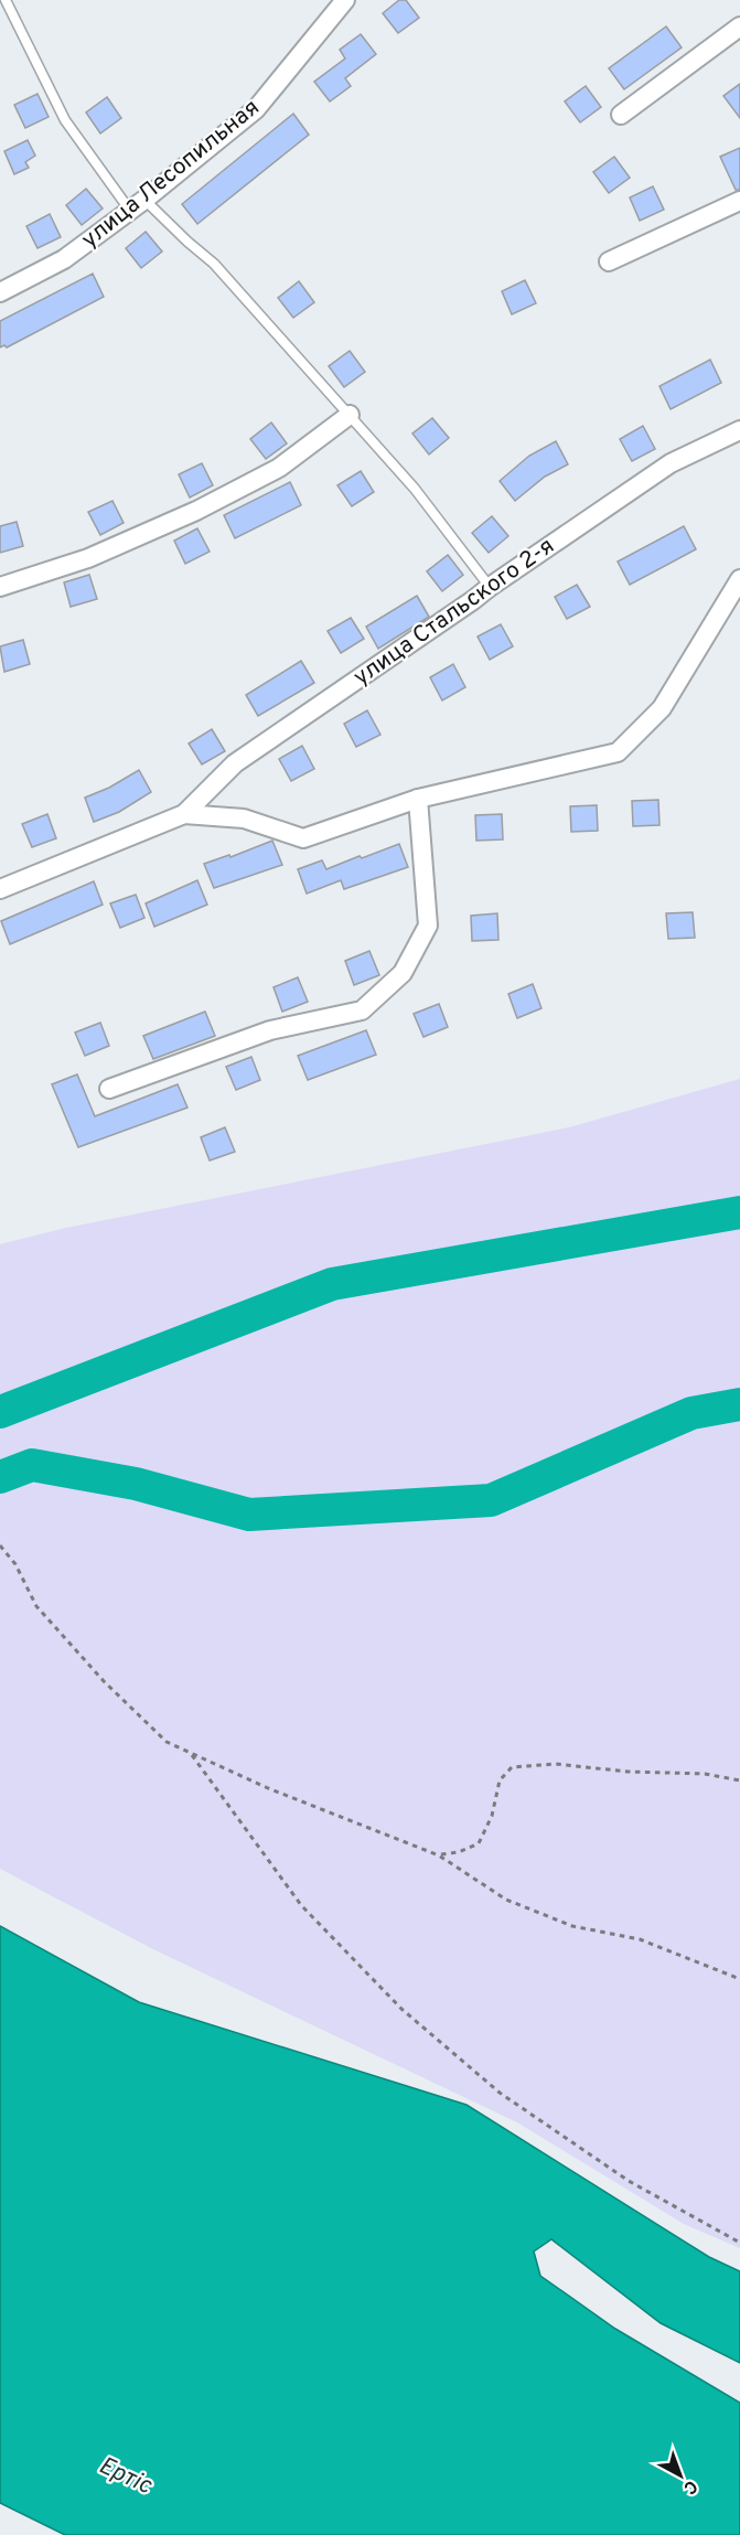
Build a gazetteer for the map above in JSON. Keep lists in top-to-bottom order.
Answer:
{
  "streets": {
    "street": ["улица Лесопильная", "улица Стальского 2-я"]
  },
  "water": ["Ертіс"],
  "north": "bottom right"
}
